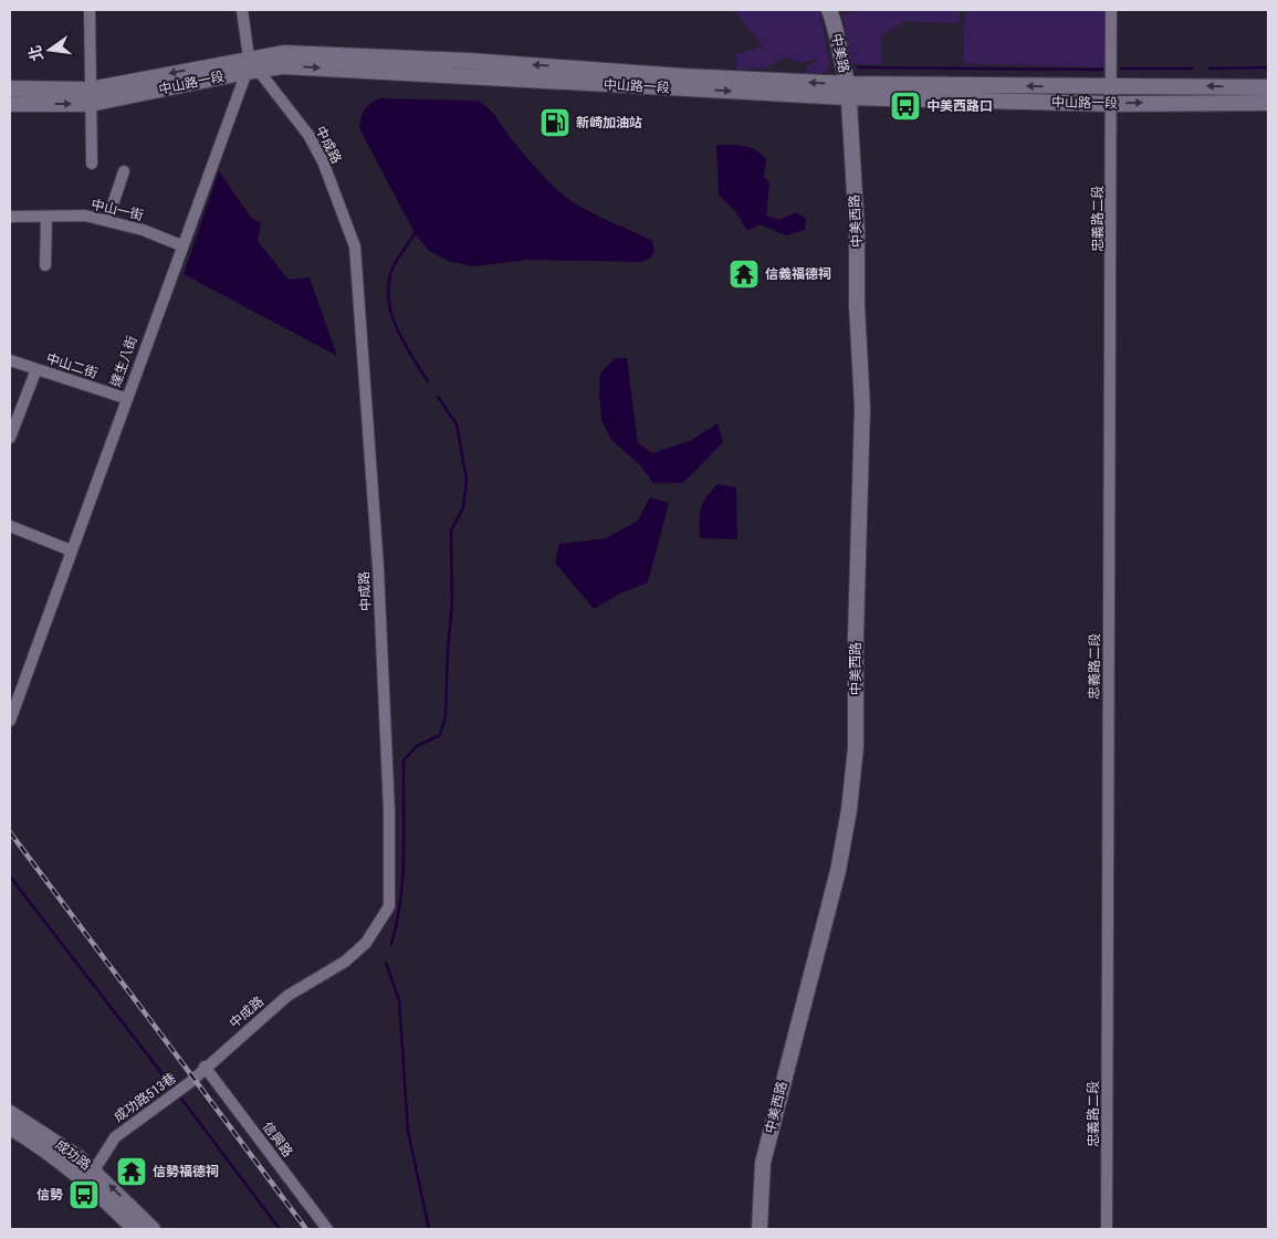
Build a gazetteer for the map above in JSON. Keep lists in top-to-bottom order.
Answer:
{
  "streets": {
    "street": [
      "中美路",
      "中山路一段",
      "中成路",
      "中山一街",
      "忠義路二段",
      "中美西路",
      "達生八街",
      "中山二街",
      "成功路513巷",
      "信興路",
      "成功路"
    ]
  },
  "crossings": [
    ["中美路", "中山路一段"],
    ["中美路", "中美西路"],
    ["中山路一段", "中成路"],
    ["中山路一段", "忠義路二段"],
    ["中山路一段", "中美西路"],
    ["中山路一段", "達生八街"],
    ["中成路", "達生八街"],
    ["中成路", "成功路513巷"],
    ["中成路", "信興路"],
    ["中山一街", "達生八街"],
    ["達生八街", "中山二街"],
    ["成功路513巷", "信興路"],
    ["成功路513巷", "成功路"]
  ],
  "places": {
    "bus stop": ["中美西路口", "信勢"],
    "fuel station": ["新崎加油站"],
    "temple": ["信義福德祠", "信勢福德祠"]
  },
  "north": "left"
}
